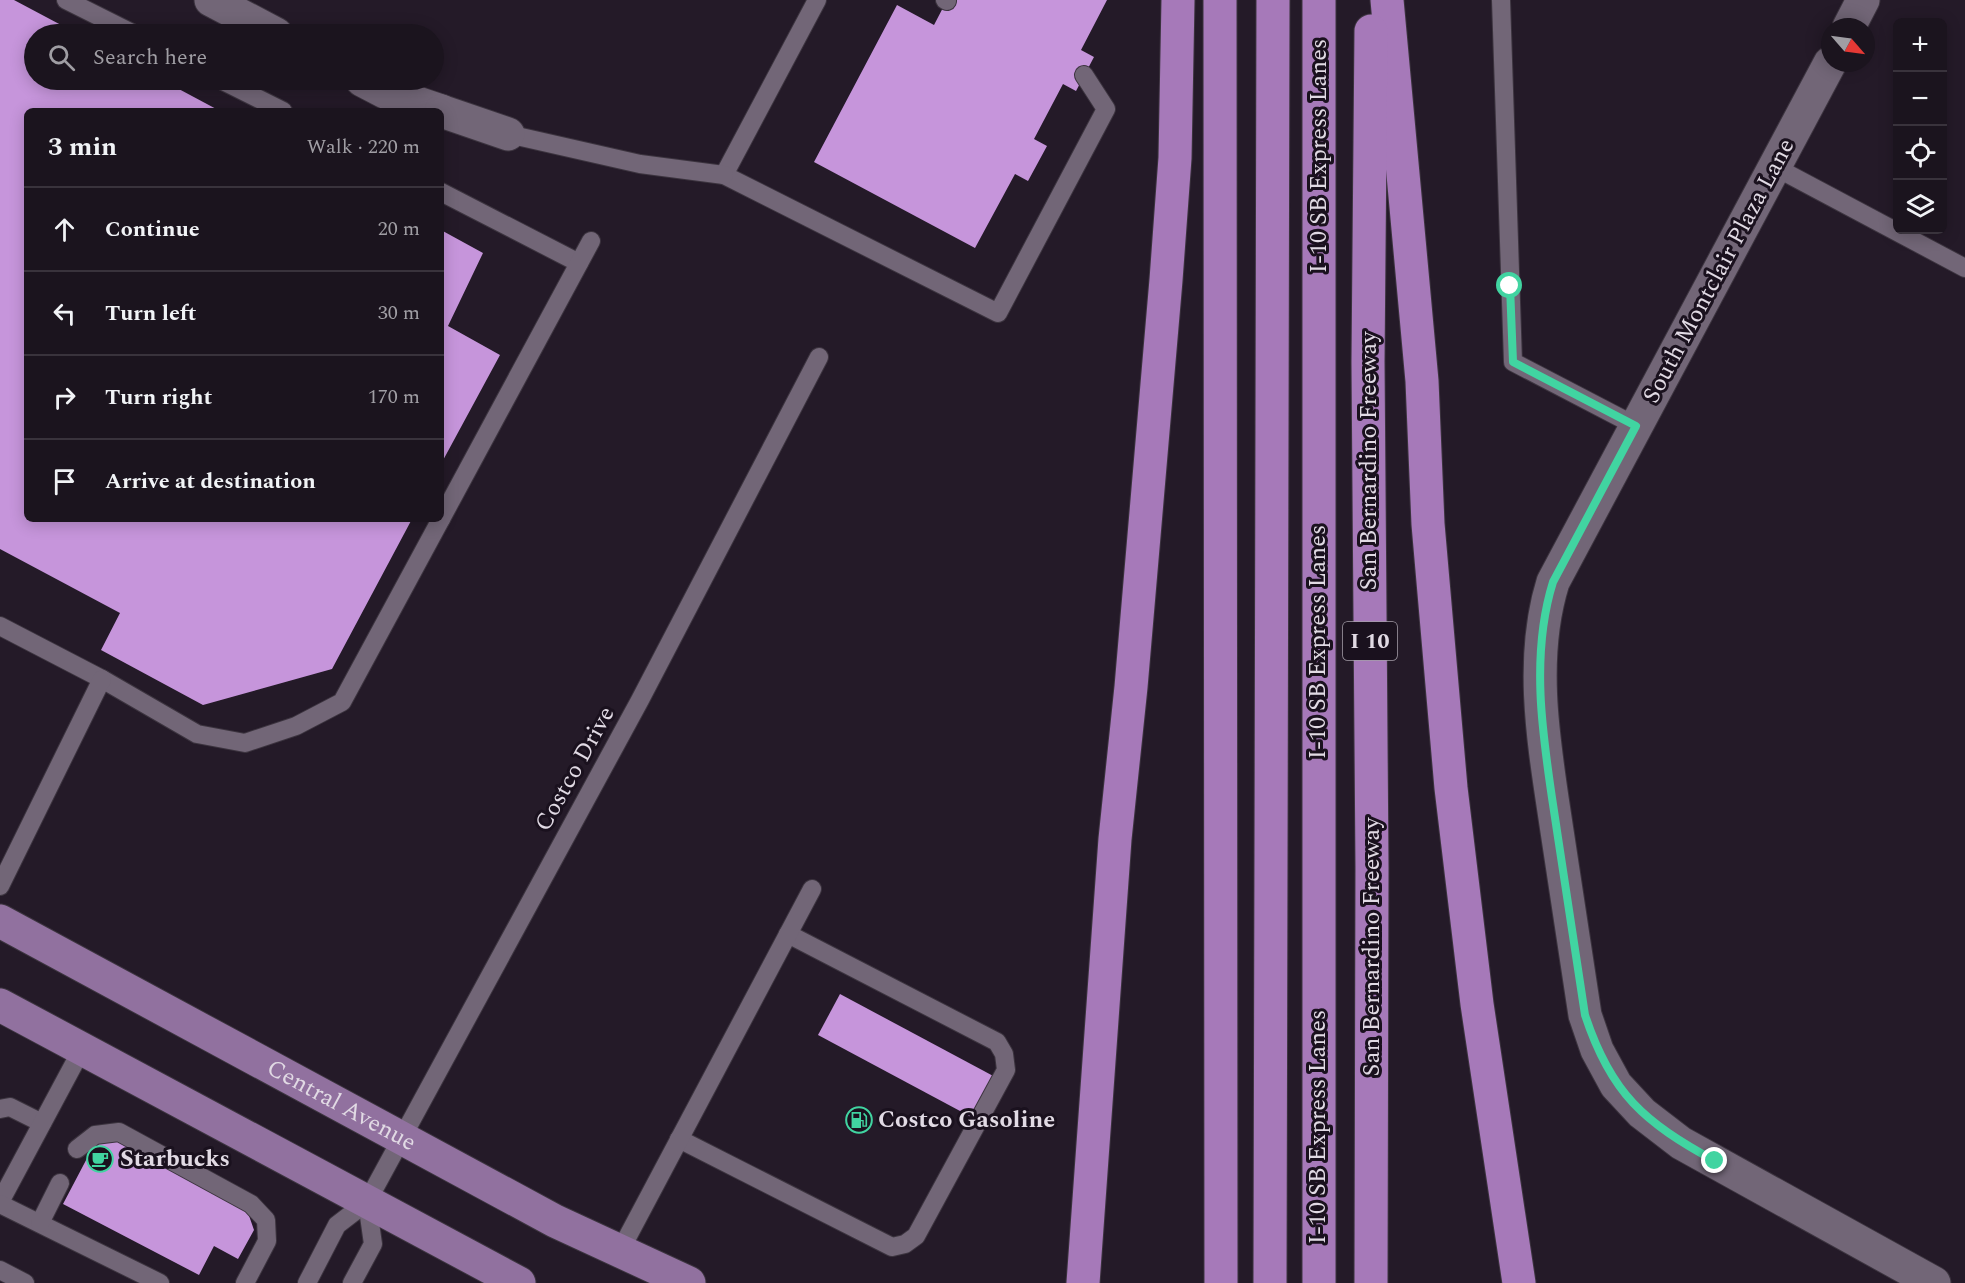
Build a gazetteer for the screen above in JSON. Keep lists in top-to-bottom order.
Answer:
{
  "streets": {
    "highway": ["I-10 SB Express Lanes", "San Bernardino Freeway", "I 10"],
    "main road": ["Central Avenue"],
    "street": ["South Montclair Plaza Lane"],
    "lane": ["Costco Drive"]
  },
  "crossings": [
    ["Costco Drive", "Central Avenue"]
  ],
  "places": {
    "fuel station": ["Costco Gasoline"],
    "cafe": ["Starbucks"]
  },
  "north": "bottom right",
  "page": {
    "map_buttons": ["+", "−"],
    "search": "Search here",
    "heading": ["3 min", "Walk · 220 m"],
    "list": [
      ["Continue", "20 m"],
      ["Turn left", "30 m"],
      ["Turn right", "170 m"],
      "Arrive at destination"
    ]
  }
}
